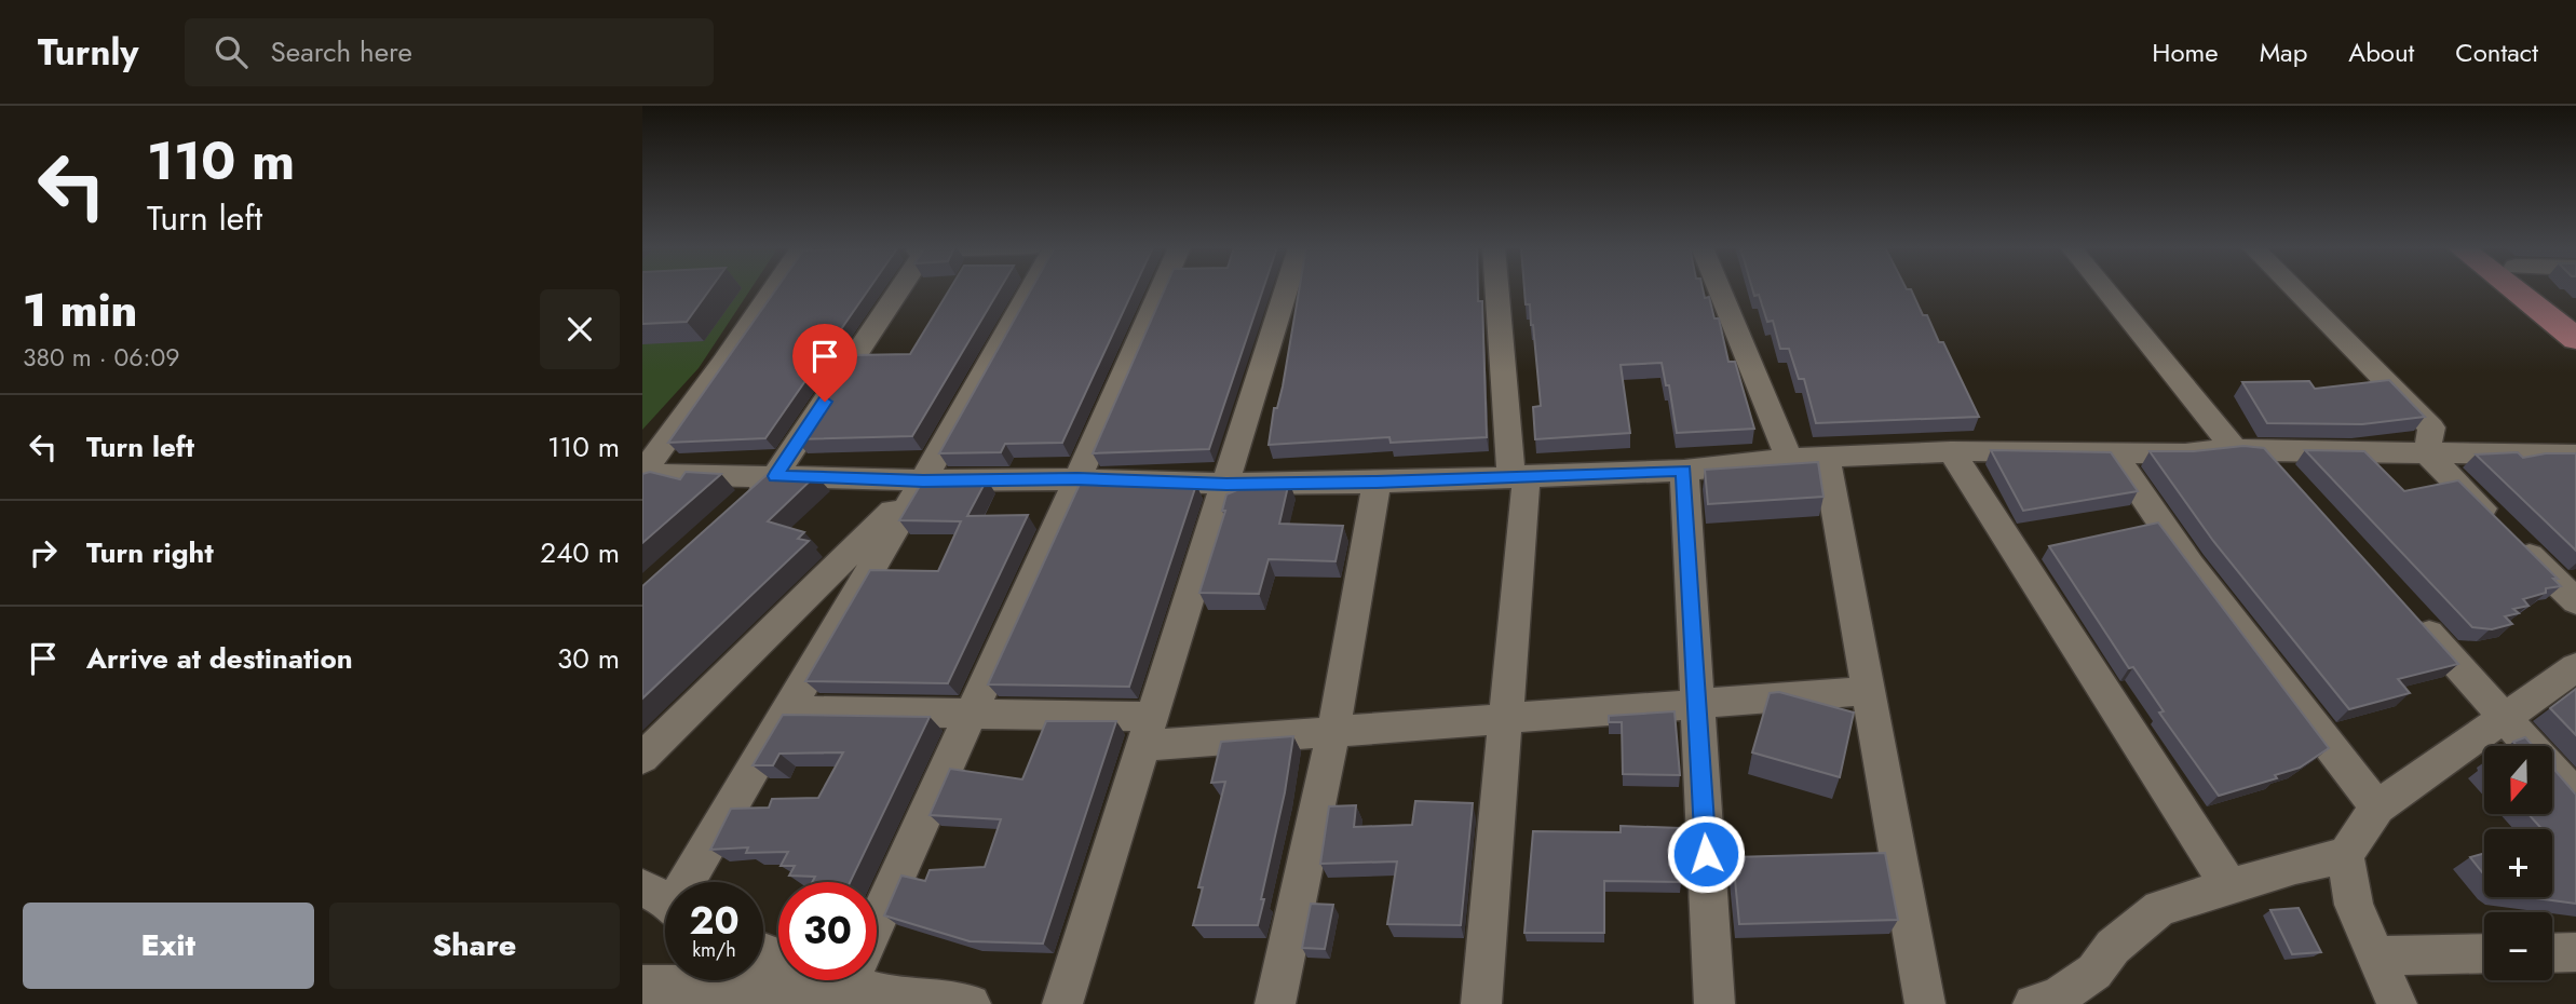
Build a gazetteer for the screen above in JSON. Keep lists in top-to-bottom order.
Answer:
{
  "north": "bottom",
  "page": {
    "header": "Turnly",
    "search": "Search here",
    "nav": [
      "Home",
      "Map",
      "About",
      "Contact"
    ],
    "turn": ["110 m", "Turn left"],
    "heading": ["1 min", "380 m · 06:09"],
    "list": [
      {
        "name": "Turn left",
        "value": "110 m"
      },
      {
        "name": "Turn right",
        "value": "240 m"
      },
      {
        "name": "Arrive at destination",
        "value": "30 m"
      }
    ],
    "map_buttons": ["+", "−"],
    "speed": "20 km/h",
    "limit": "30",
    "buttons": ["Exit", "Share"]
  }
}
